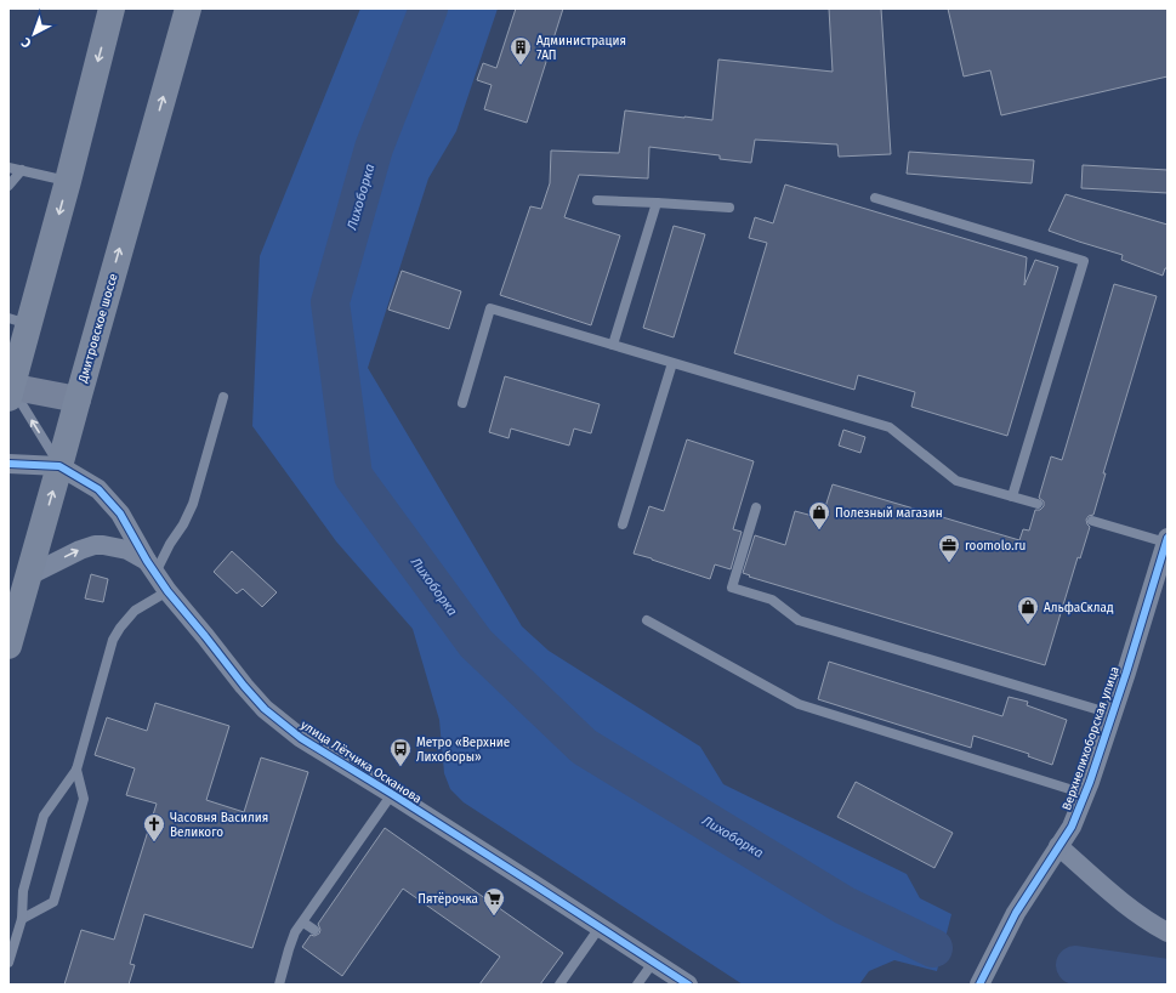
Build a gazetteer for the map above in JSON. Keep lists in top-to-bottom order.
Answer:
{
  "streets": {
    "main road": ["Дмитровское шоссе"],
    "street": ["Верхнелихоборская улица", "улица Лётчика Осканова"]
  },
  "crossings": [
    ["Дмитровское шоссе", "улица Лётчика Осканова"]
  ],
  "water": ["Лихоборка"],
  "places": {
    "building": ["Администрация 7АП"],
    "shop": ["Полезный магазин", "АльфаСклад"],
    "office": ["roomolo.ru"],
    "bus stop": ["Метро «Верхние Лихоборы»"],
    "church": ["Часовня Василия Великого"],
    "supermarket": ["Пятёрочка"]
  },
  "north": "bottom left"
}
